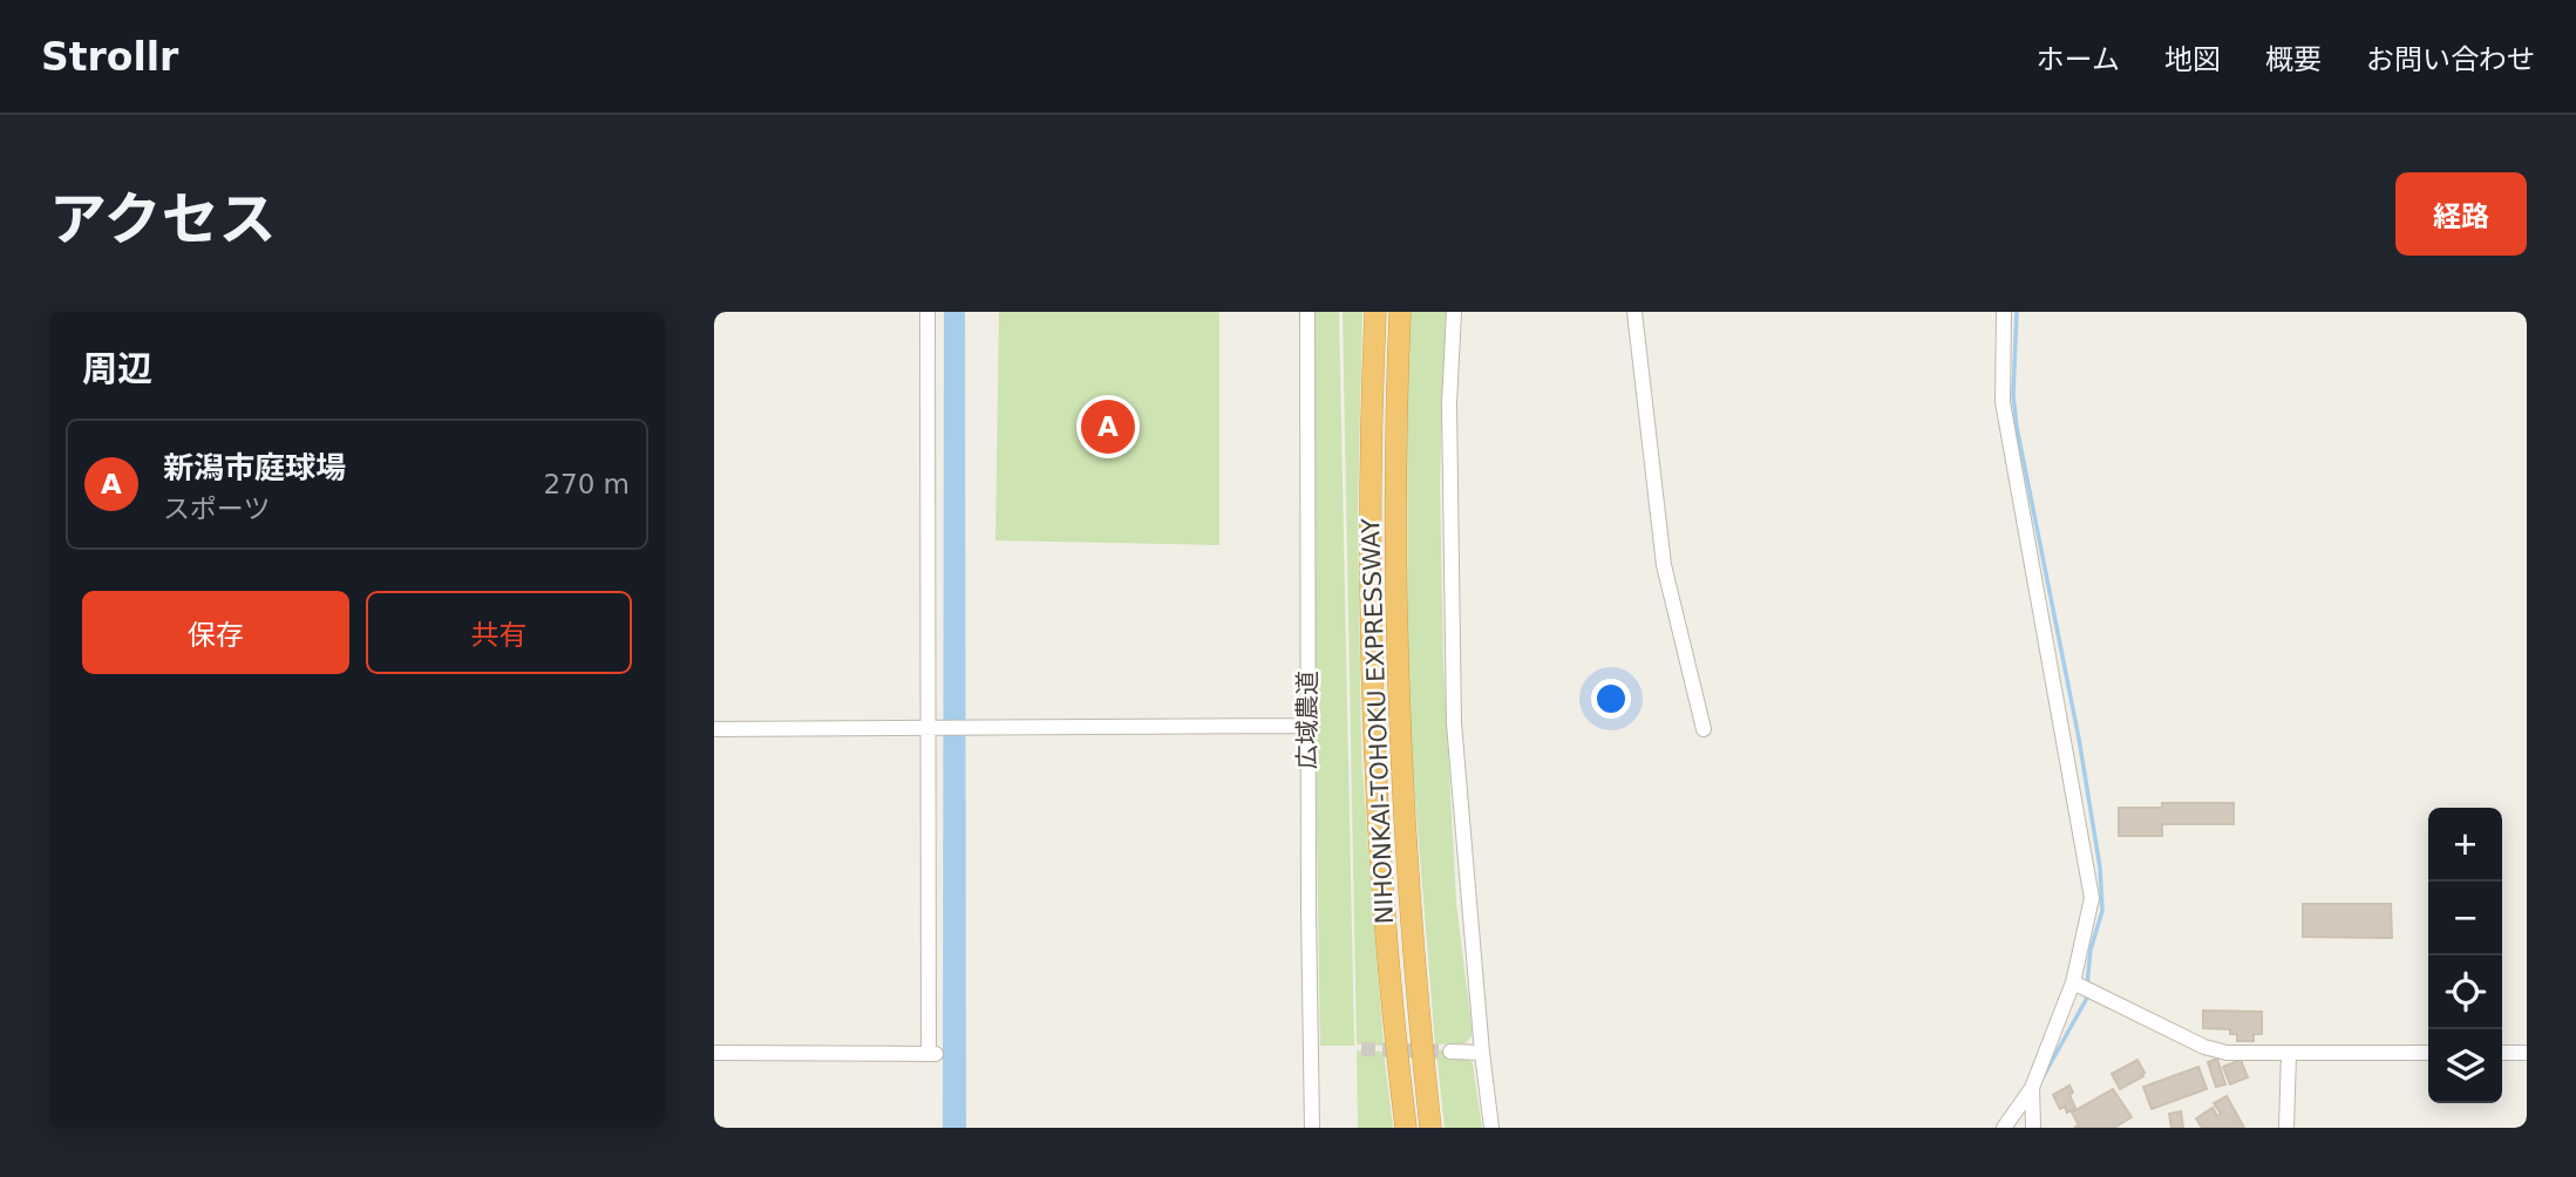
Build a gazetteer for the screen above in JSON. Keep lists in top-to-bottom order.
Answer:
{
  "streets": {
    "highway": ["NIHONKAI-TOHOKU EXPRESSWAY"],
    "street": ["広域農道"]
  },
  "page": {
    "header": "Strollr",
    "nav": [
      "ホーム",
      "地図",
      "概要",
      "お問い合わせ"
    ],
    "title": "アクセス",
    "buttons": [
      "経路",
      ["保存", "共有"]
    ],
    "heading": "周辺",
    "pins": "A",
    "list": [
      {
        "mark": "A",
        "name": "新潟市庭球場",
        "note": "スポーツ",
        "value": "270 m"
      }
    ],
    "map_buttons": ["+", "−"]
  }
}
